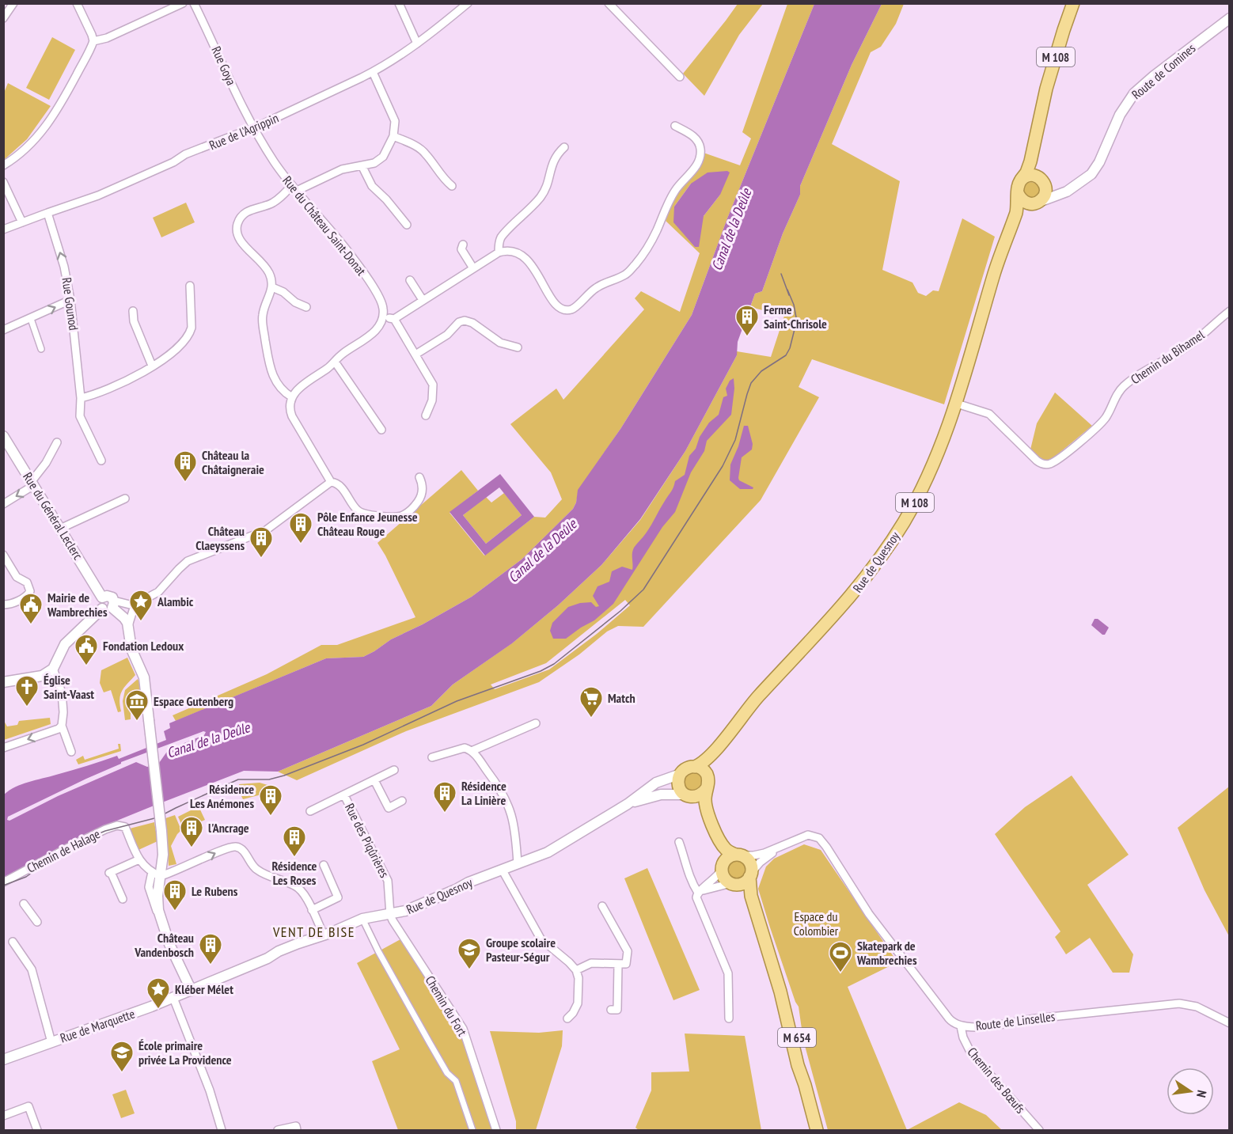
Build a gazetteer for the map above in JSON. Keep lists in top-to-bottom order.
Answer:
{
  "streets": {
    "main road": ["M 108", "Rue de Quesnoy", "M 654"],
    "street": [
      "Rue Goya",
      "Route de Comines",
      "Rue de l'Agrippin",
      "Rue du Château Saint-Donat",
      "Rue Gounod",
      "Chemin du Bihamel",
      "Rue du Général Leclerc",
      "Rue des Piqûrières",
      "Chemin de Halage",
      "Chemin du Fort",
      "Route de Linselles",
      "Rue de Marquette",
      "Chemin des Bœufs"
    ]
  },
  "crossings": [
    ["M 108", "Route de Comines"],
    ["M 108", "Rue de Quesnoy"],
    ["Rue Goya", "Rue de l'Agrippin"],
    ["Rue Goya", "Rue du Château Saint-Donat"],
    ["Route de Comines", "Rue de Quesnoy"],
    ["Rue de l'Agrippin", "Rue du Château Saint-Donat"],
    ["Rue de l'Agrippin", "Rue Gounod"],
    ["Chemin du Bihamel", "Rue de Quesnoy"],
    ["Rue de Quesnoy", "Rue des Piqûrières"],
    ["Rue de Quesnoy", "Chemin du Fort"],
    ["Rue de Quesnoy", "Rue de Marquette"],
    ["Rue des Piqûrières", "Chemin du Fort"],
    ["Route de Linselles", "M 654"],
    ["Route de Linselles", "Chemin des Bœufs"]
  ],
  "one_way": ["Rue Gounod"],
  "districts": ["VENT DE BISE"],
  "water": ["Canal de la Deûle"],
  "parks": ["Espace du Colombier"],
  "places": {
    "building": [
      "Ferme Saint-Chrisole",
      "Château la Châtaigneraie",
      "Pôle Enfance Jeunesse Château Rouge",
      "Château Claeyssens",
      "Résidence La Linière",
      "Résidence Les Anémones",
      "l'Ancrage",
      "Résidence Les Roses",
      "Le Rubens",
      "Château Vandenbosch"
    ],
    "place": ["Alambic", "Kléber Mélet"],
    "public building": ["Mairie de Wambrechies", "Fondation Ledoux"],
    "church": ["Église Saint-Vaast"],
    "supermarket": ["Match"],
    "museum": ["Espace Gutenberg"],
    "school or university": ["Groupe scolaire Pasteur-Ségur", "École primaire privée La Providence"],
    "sports": ["Skatepark de Wambrechies"]
  },
  "north": "right"
}
